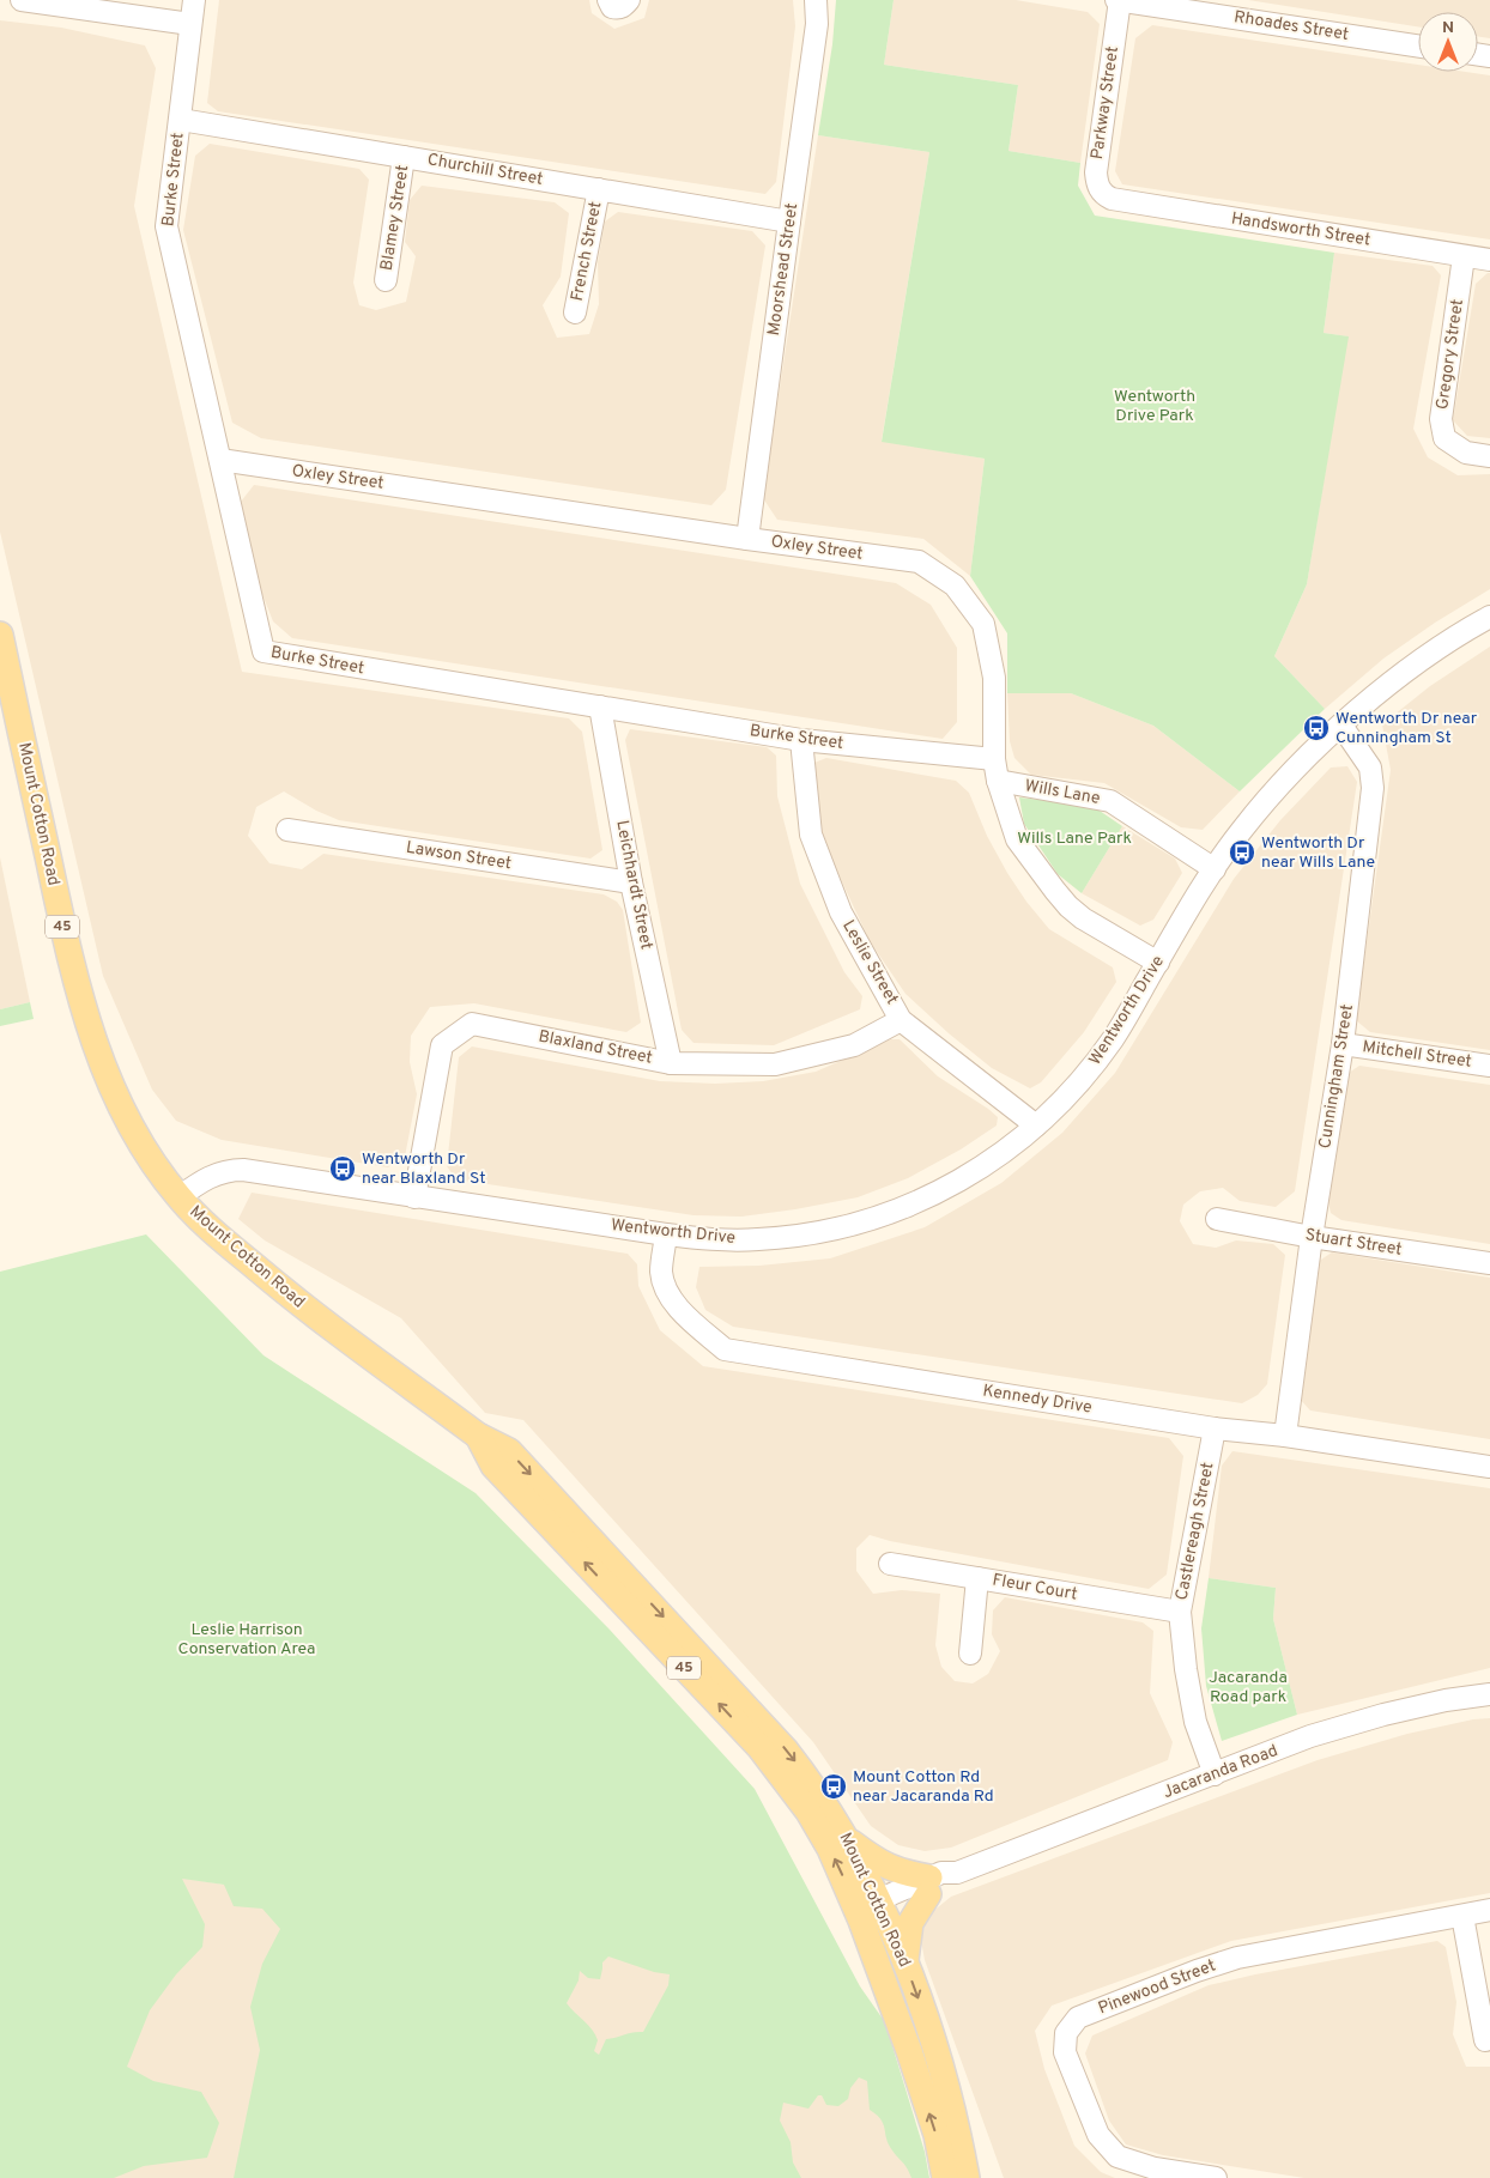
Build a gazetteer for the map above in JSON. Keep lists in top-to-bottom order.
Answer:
{
  "streets": {
    "main road": ["Mount Cotton Road", "45"],
    "street": [
      "Rhoades Street",
      "Parkway Street",
      "Churchill Street",
      "Burke Street",
      "Blamey Street",
      "Handsworth Street",
      "French Street",
      "Moorshead Street",
      "Gregory Street",
      "Oxley Street",
      "Wills Lane",
      "Lawson Street",
      "Leichhardt Street",
      "Leslie Street",
      "Wentworth Drive",
      "Blaxland Street",
      "Mitchell Street",
      "Cunningham Street",
      "Stuart Street",
      "Kennedy Drive",
      "Castlereagh Street",
      "Fleur Court",
      "Jacaranda Road",
      "Pinewood Street"
    ]
  },
  "crossings": [
    ["Rhoades Street", "Parkway Street"],
    ["Parkway Street", "Handsworth Street"],
    ["Churchill Street", "Burke Street"],
    ["Churchill Street", "Blamey Street"],
    ["Churchill Street", "French Street"],
    ["Churchill Street", "Moorshead Street"],
    ["Burke Street", "Oxley Street"],
    ["Burke Street", "Leichhardt Street"],
    ["Burke Street", "Leslie Street"],
    ["Handsworth Street", "Gregory Street"],
    ["Moorshead Street", "Oxley Street"],
    ["Oxley Street", "Wills Lane"],
    ["Oxley Street", "Wentworth Drive"],
    ["Wills Lane", "Wentworth Drive"],
    ["Mount Cotton Road", "Wentworth Drive"],
    ["Mount Cotton Road", "Jacaranda Road"],
    ["Lawson Street", "Leichhardt Street"],
    ["Leichhardt Street", "Blaxland Street"],
    ["Leslie Street", "Wentworth Drive"],
    ["Leslie Street", "Blaxland Street"],
    ["Wentworth Drive", "Blaxland Street"],
    ["Wentworth Drive", "Cunningham Street"],
    ["Wentworth Drive", "Kennedy Drive"],
    ["Mitchell Street", "Cunningham Street"],
    ["Cunningham Street", "Stuart Street"],
    ["Cunningham Street", "Kennedy Drive"],
    ["Kennedy Drive", "Castlereagh Street"],
    ["Castlereagh Street", "Fleur Court"],
    ["Castlereagh Street", "Jacaranda Road"]
  ],
  "parks": [
    "Wentworth Drive Park",
    "Wills Lane Park",
    "Leslie Harrison Conservation Area",
    "Jacaranda Road park"
  ],
  "places": {
    "bus stop": [
      "Wentworth Dr near Cunningham St",
      "Wentworth Dr near Wills Lane",
      "Wentworth Dr near Blaxland St",
      "Mount Cotton Rd near Jacaranda Rd"
    ]
  },
  "north": "top"
}
